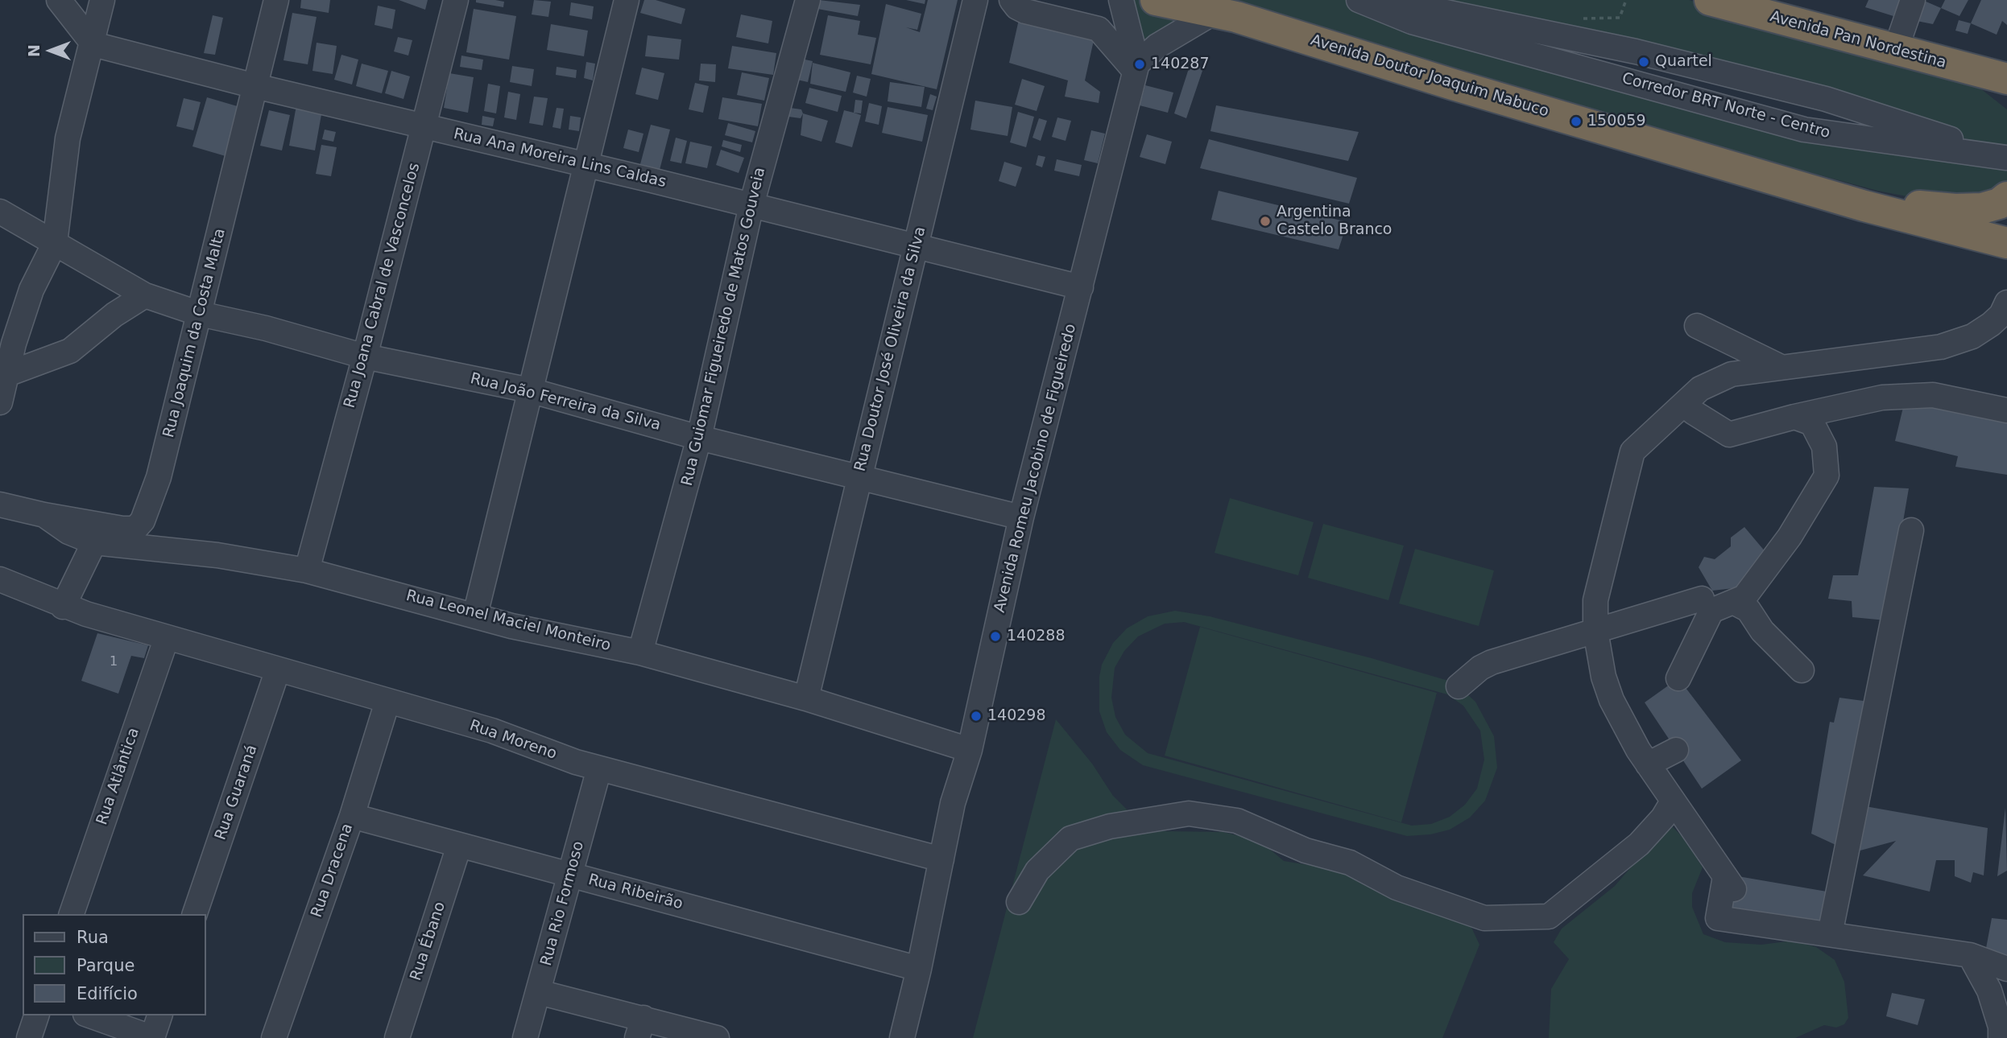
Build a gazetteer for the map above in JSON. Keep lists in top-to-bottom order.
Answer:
{
  "streets": {
    "highway": ["Avenida Pan Nordestina", "Avenida Doutor Joaquim Nabuco"],
    "street": [
      "Corredor BRT Norte - Centro",
      "Rua Ana Moreira Lins Caldas",
      "Rua Joana Cabral de Vasconcelos",
      "Rua Guiomar Figueiredo de Matos Gouveia",
      "Rua Joaquim da Costa Malta",
      "Rua Doutor José Oliveira da Silva",
      "Rua João Ferreira da Silva",
      "Avenida Romeu Jacobino de Figueiredo",
      "Rua Leonel Maciel Monteiro",
      "Rua Moreno",
      "Rua Atlântica",
      "Rua Guaraná",
      "Rua Dracena",
      "Rua Ribeirão",
      "Rua Rio Formoso",
      "Rua Ébano"
    ]
  },
  "crossings": [
    ["Rua Ana Moreira Lins Caldas", "Rua Joana Cabral de Vasconcelos"],
    ["Rua Ana Moreira Lins Caldas", "Rua Guiomar Figueiredo de Matos Gouveia"],
    ["Rua Ana Moreira Lins Caldas", "Rua Joaquim da Costa Malta"],
    ["Rua Ana Moreira Lins Caldas", "Rua Doutor José Oliveira da Silva"],
    ["Rua Ana Moreira Lins Caldas", "Avenida Romeu Jacobino de Figueiredo"],
    ["Rua Joana Cabral de Vasconcelos", "Rua João Ferreira da Silva"],
    ["Rua Joana Cabral de Vasconcelos", "Rua Leonel Maciel Monteiro"],
    ["Rua Guiomar Figueiredo de Matos Gouveia", "Rua João Ferreira da Silva"],
    ["Rua Guiomar Figueiredo de Matos Gouveia", "Rua Leonel Maciel Monteiro"],
    ["Rua Joaquim da Costa Malta", "Rua João Ferreira da Silva"],
    ["Rua Joaquim da Costa Malta", "Rua Leonel Maciel Monteiro"],
    ["Rua Doutor José Oliveira da Silva", "Rua João Ferreira da Silva"],
    ["Rua Doutor José Oliveira da Silva", "Rua Leonel Maciel Monteiro"],
    ["Rua João Ferreira da Silva", "Avenida Romeu Jacobino de Figueiredo"],
    ["Avenida Romeu Jacobino de Figueiredo", "Rua Leonel Maciel Monteiro"],
    ["Avenida Romeu Jacobino de Figueiredo", "Rua Moreno"],
    ["Avenida Romeu Jacobino de Figueiredo", "Rua Ribeirão"],
    ["Rua Moreno", "Rua Atlântica"],
    ["Rua Moreno", "Rua Guaraná"],
    ["Rua Moreno", "Rua Dracena"],
    ["Rua Moreno", "Rua Rio Formoso"],
    ["Rua Dracena", "Rua Ribeirão"],
    ["Rua Ribeirão", "Rua Rio Formoso"],
    ["Rua Ribeirão", "Rua Ébano"]
  ],
  "places": [
    "Quartel",
    "140287",
    "150059",
    "Argentina Castelo Branco",
    "140288",
    "140298"
  ],
  "house_numbers": ["1"],
  "legend": ["Rua", "Parque", "Edifício"],
  "north": "left"
}
